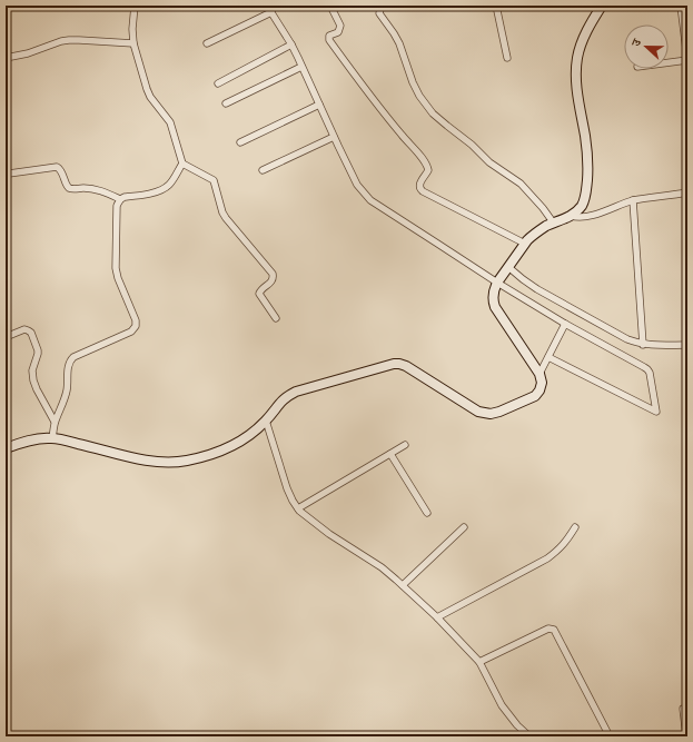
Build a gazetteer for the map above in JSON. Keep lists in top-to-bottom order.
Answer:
{
  "north": "left"
}
